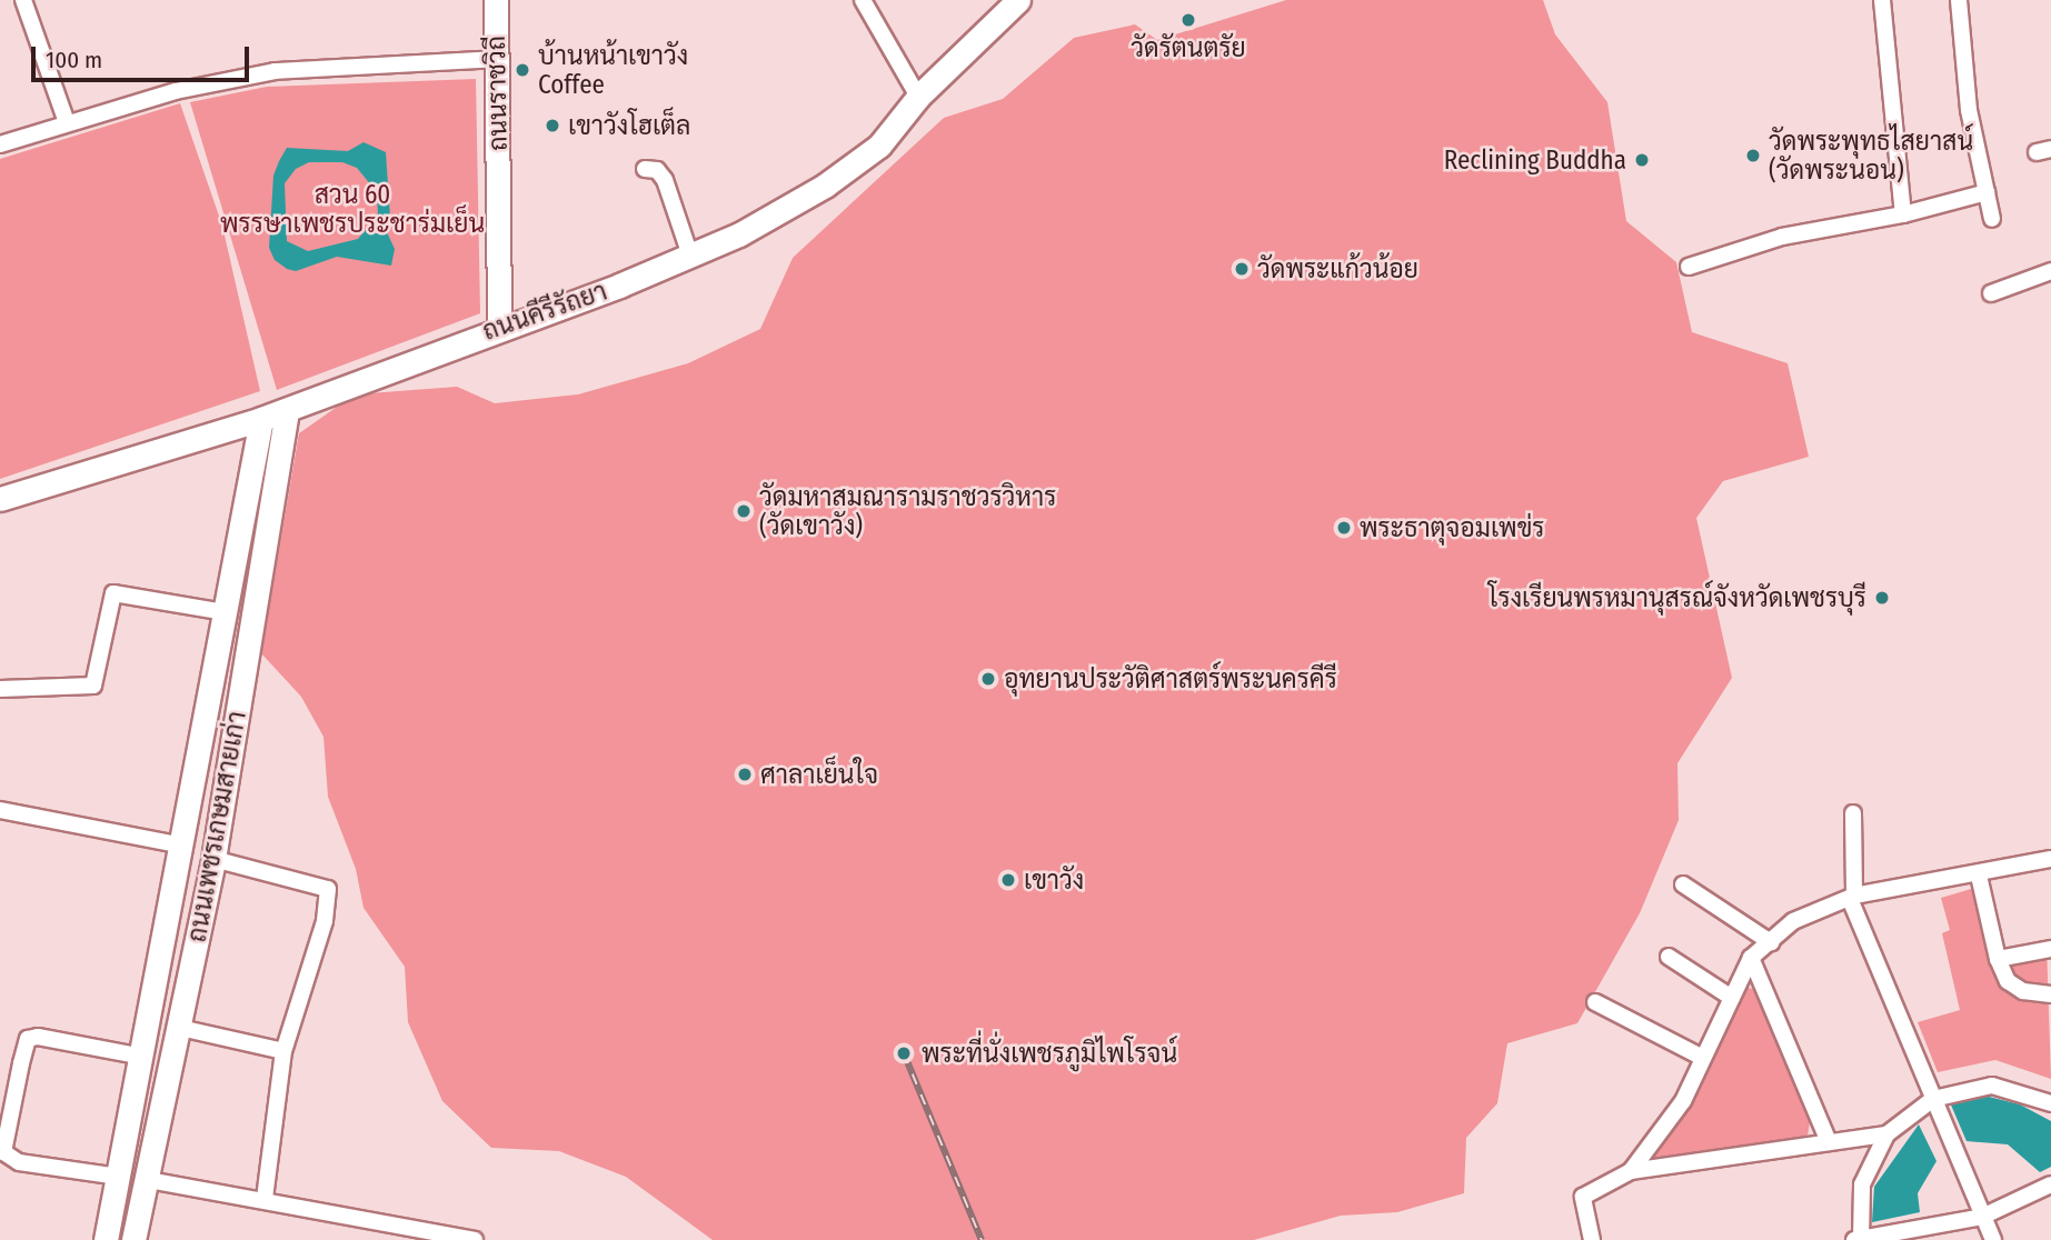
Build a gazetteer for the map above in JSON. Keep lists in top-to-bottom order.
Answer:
{
  "streets": {
    "main road": ["ถนนราชวิถี", "ถนนคีรีรัถยา", "ถนนเพชรเกษมสายเก่า"]
  },
  "crossings": [
    ["ถนนราชวิถี", "ถนนคีรีรัถยา"],
    ["ถนนคีรีรัถยา", "ถนนเพชรเกษมสายเก่า"]
  ],
  "parks": ["สวน 60 พรรษาเพชรประชาร่มเย็น"],
  "places": [
    "วัดรัตนตรัย",
    "บ้านหน้าเขาวัง Coffee",
    "เขาวังโฮเต็ล",
    "วัดพระพุทธไสยาสน์ (วัดพระนอน)",
    "Reclining Buddha",
    "วัดพระแก้วน้อย",
    "วัดมหาสมณารามราชวรวิหาร (วัดเขาวัง)",
    "พระธาตุจอมเพข่ร",
    "โรงเรียนพรหมานุสรณ์จังหวัดเพชรบุรี",
    "อุทยานประวัติศาสตร์พระนครคีรี",
    "ศาลาเย็นใจ",
    "เขาวัง",
    "พระที่นั่งเพชรภูมิไพโรจน์"
  ],
  "scale_bar": "100 m"
}
